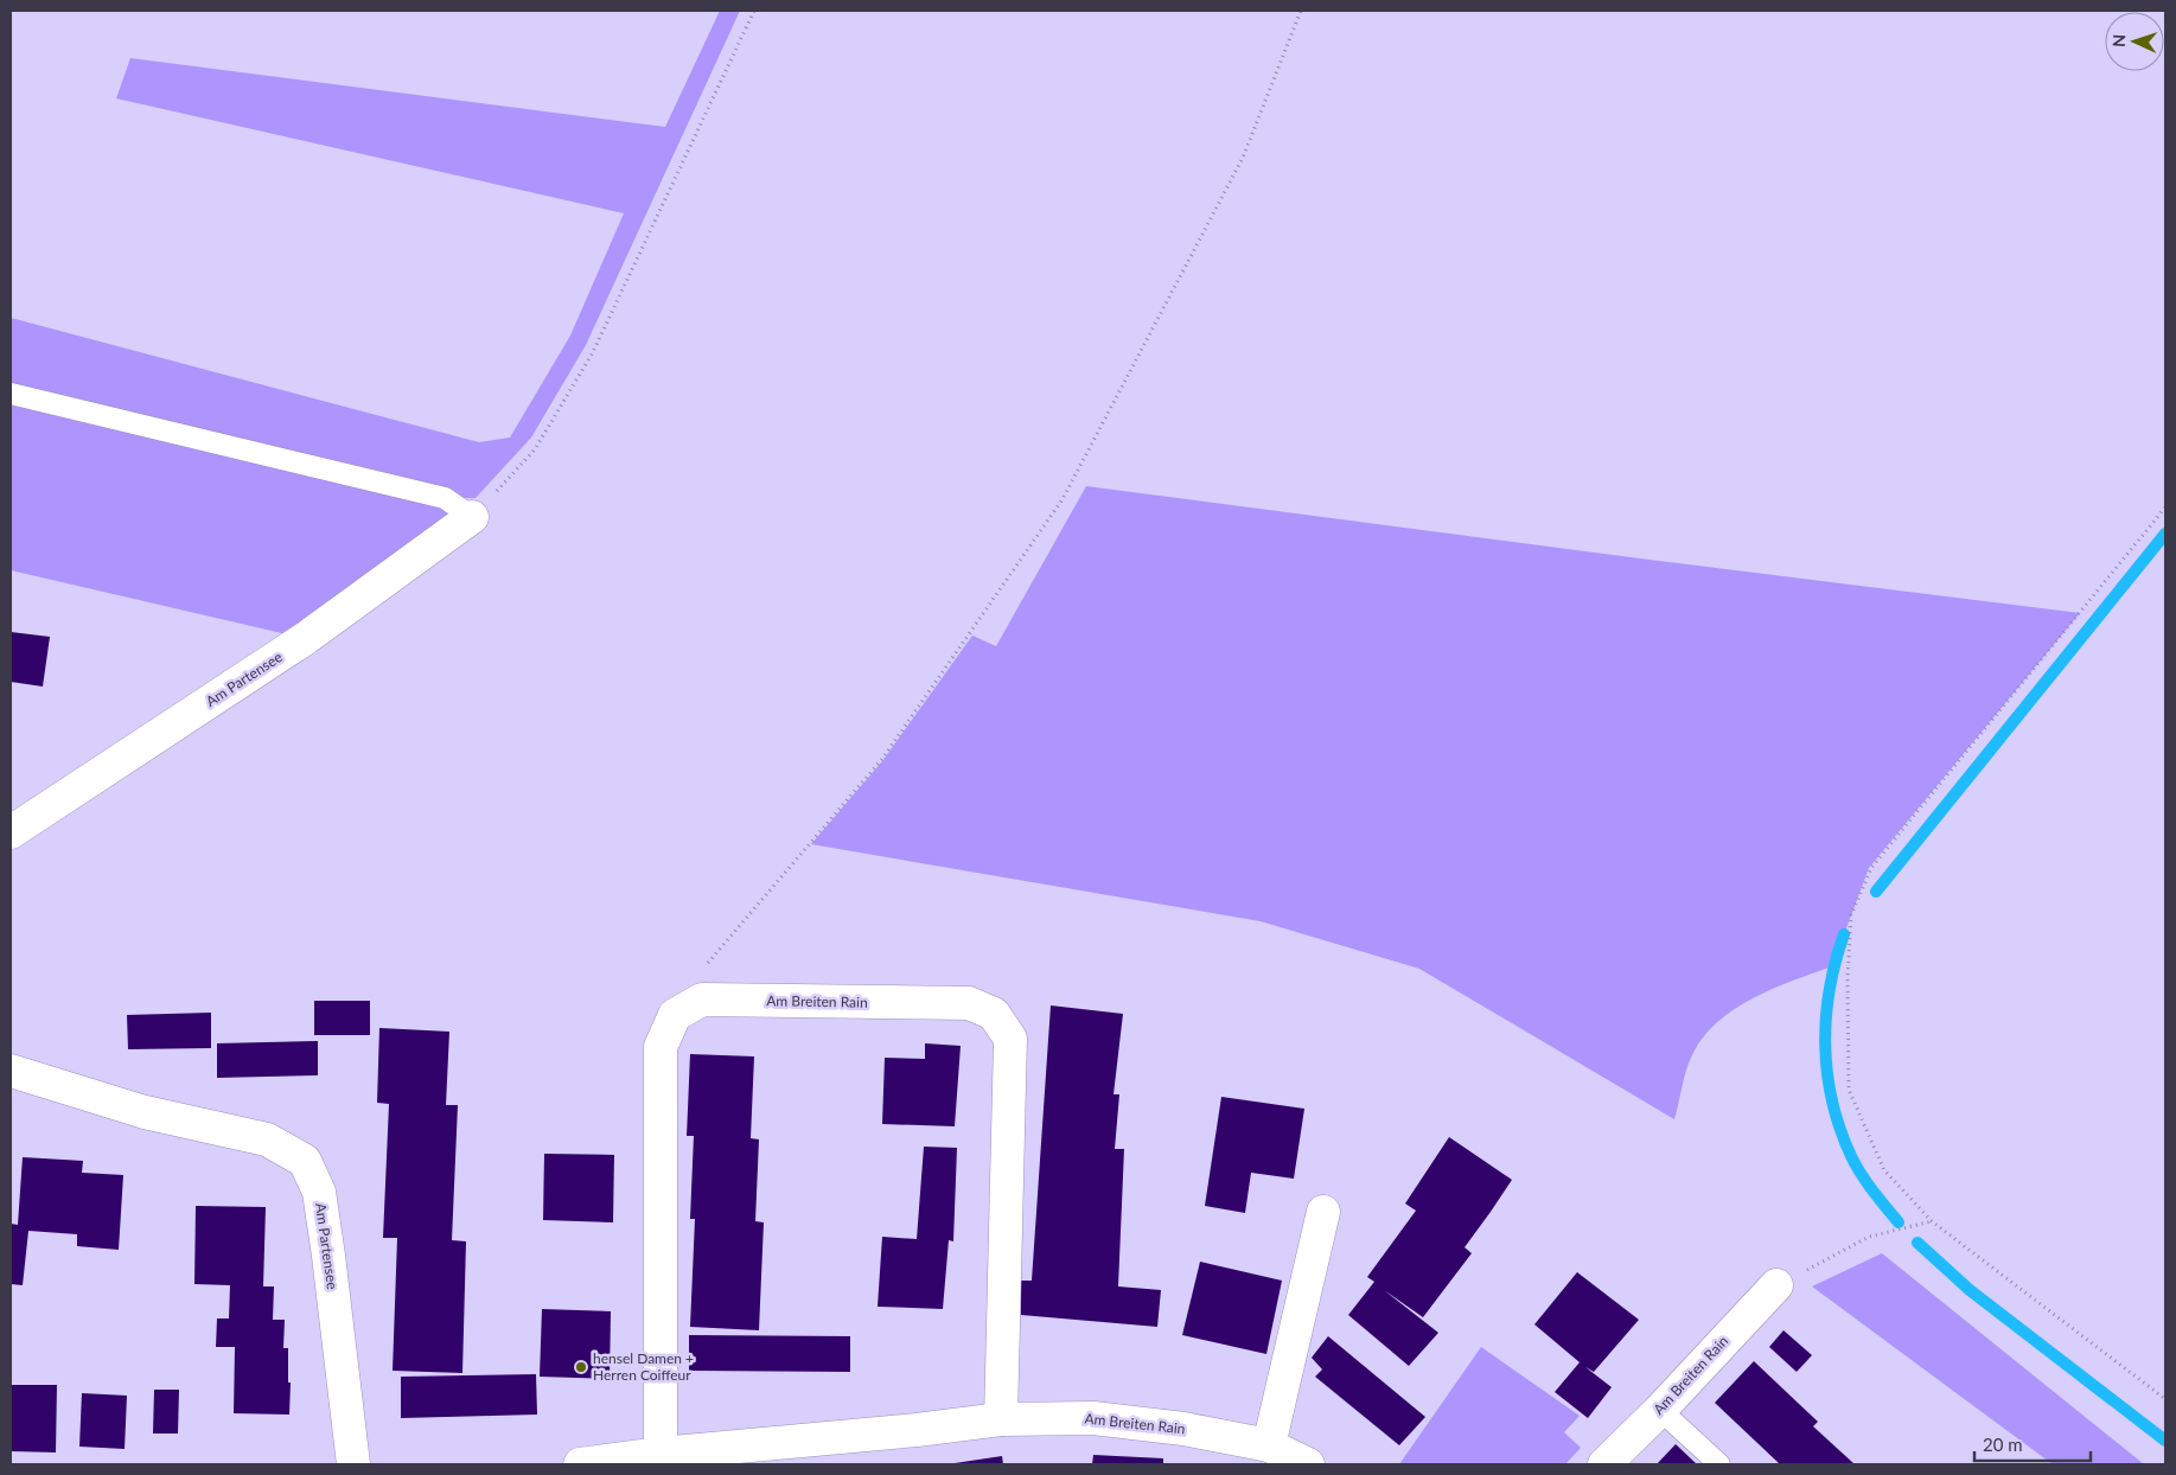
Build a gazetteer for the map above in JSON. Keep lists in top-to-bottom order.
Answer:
{
  "streets": {
    "street": ["Am Partensee", "Am Breiten Rain"]
  },
  "places": ["hensel Damen + Herren Coiffeur"],
  "scale_bar": "20 m",
  "north": "left"
}
